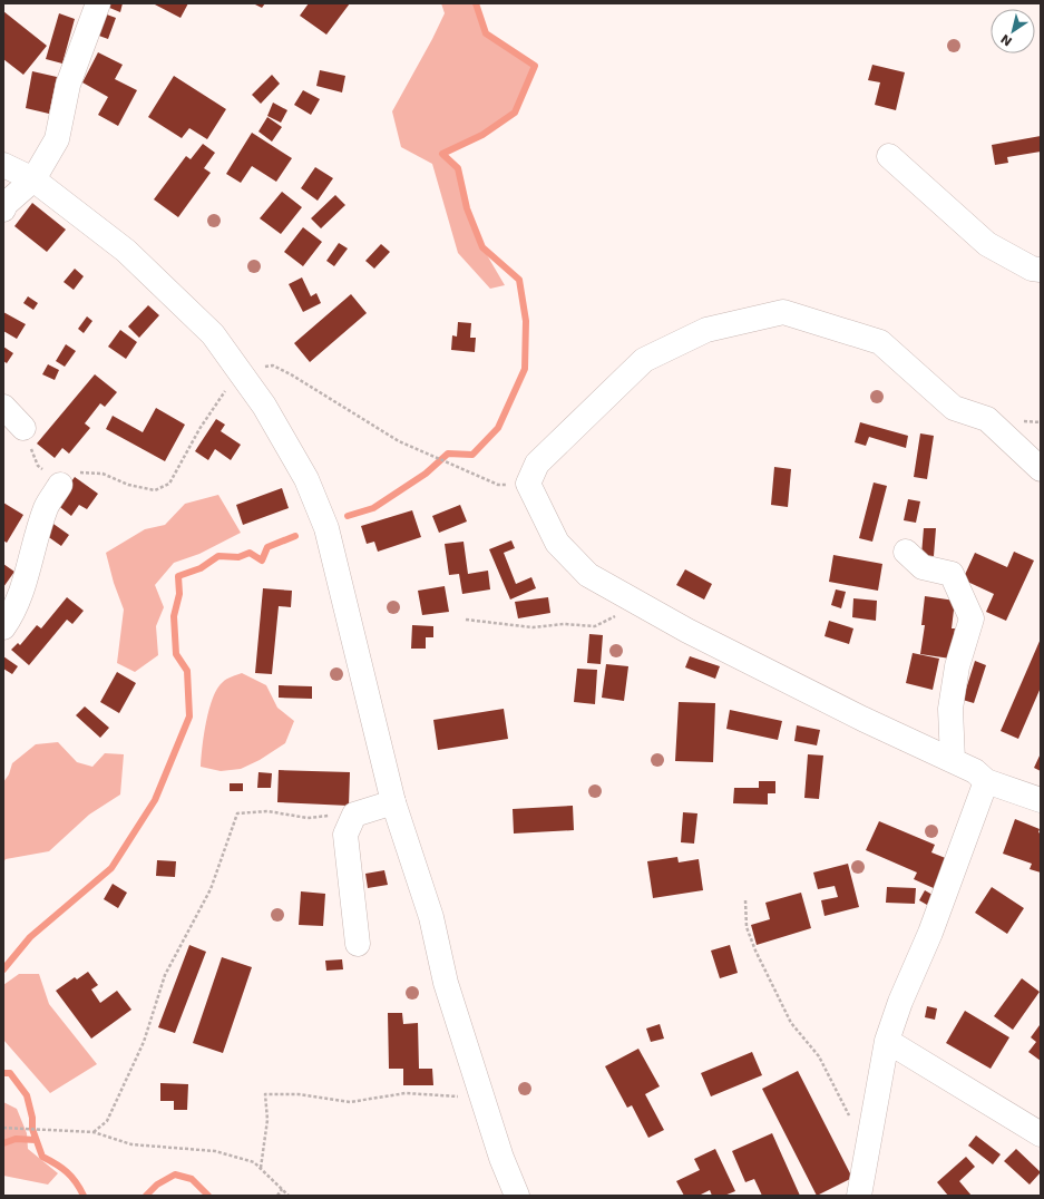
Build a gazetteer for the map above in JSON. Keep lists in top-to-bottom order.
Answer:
{
  "north": "bottom left"
}
